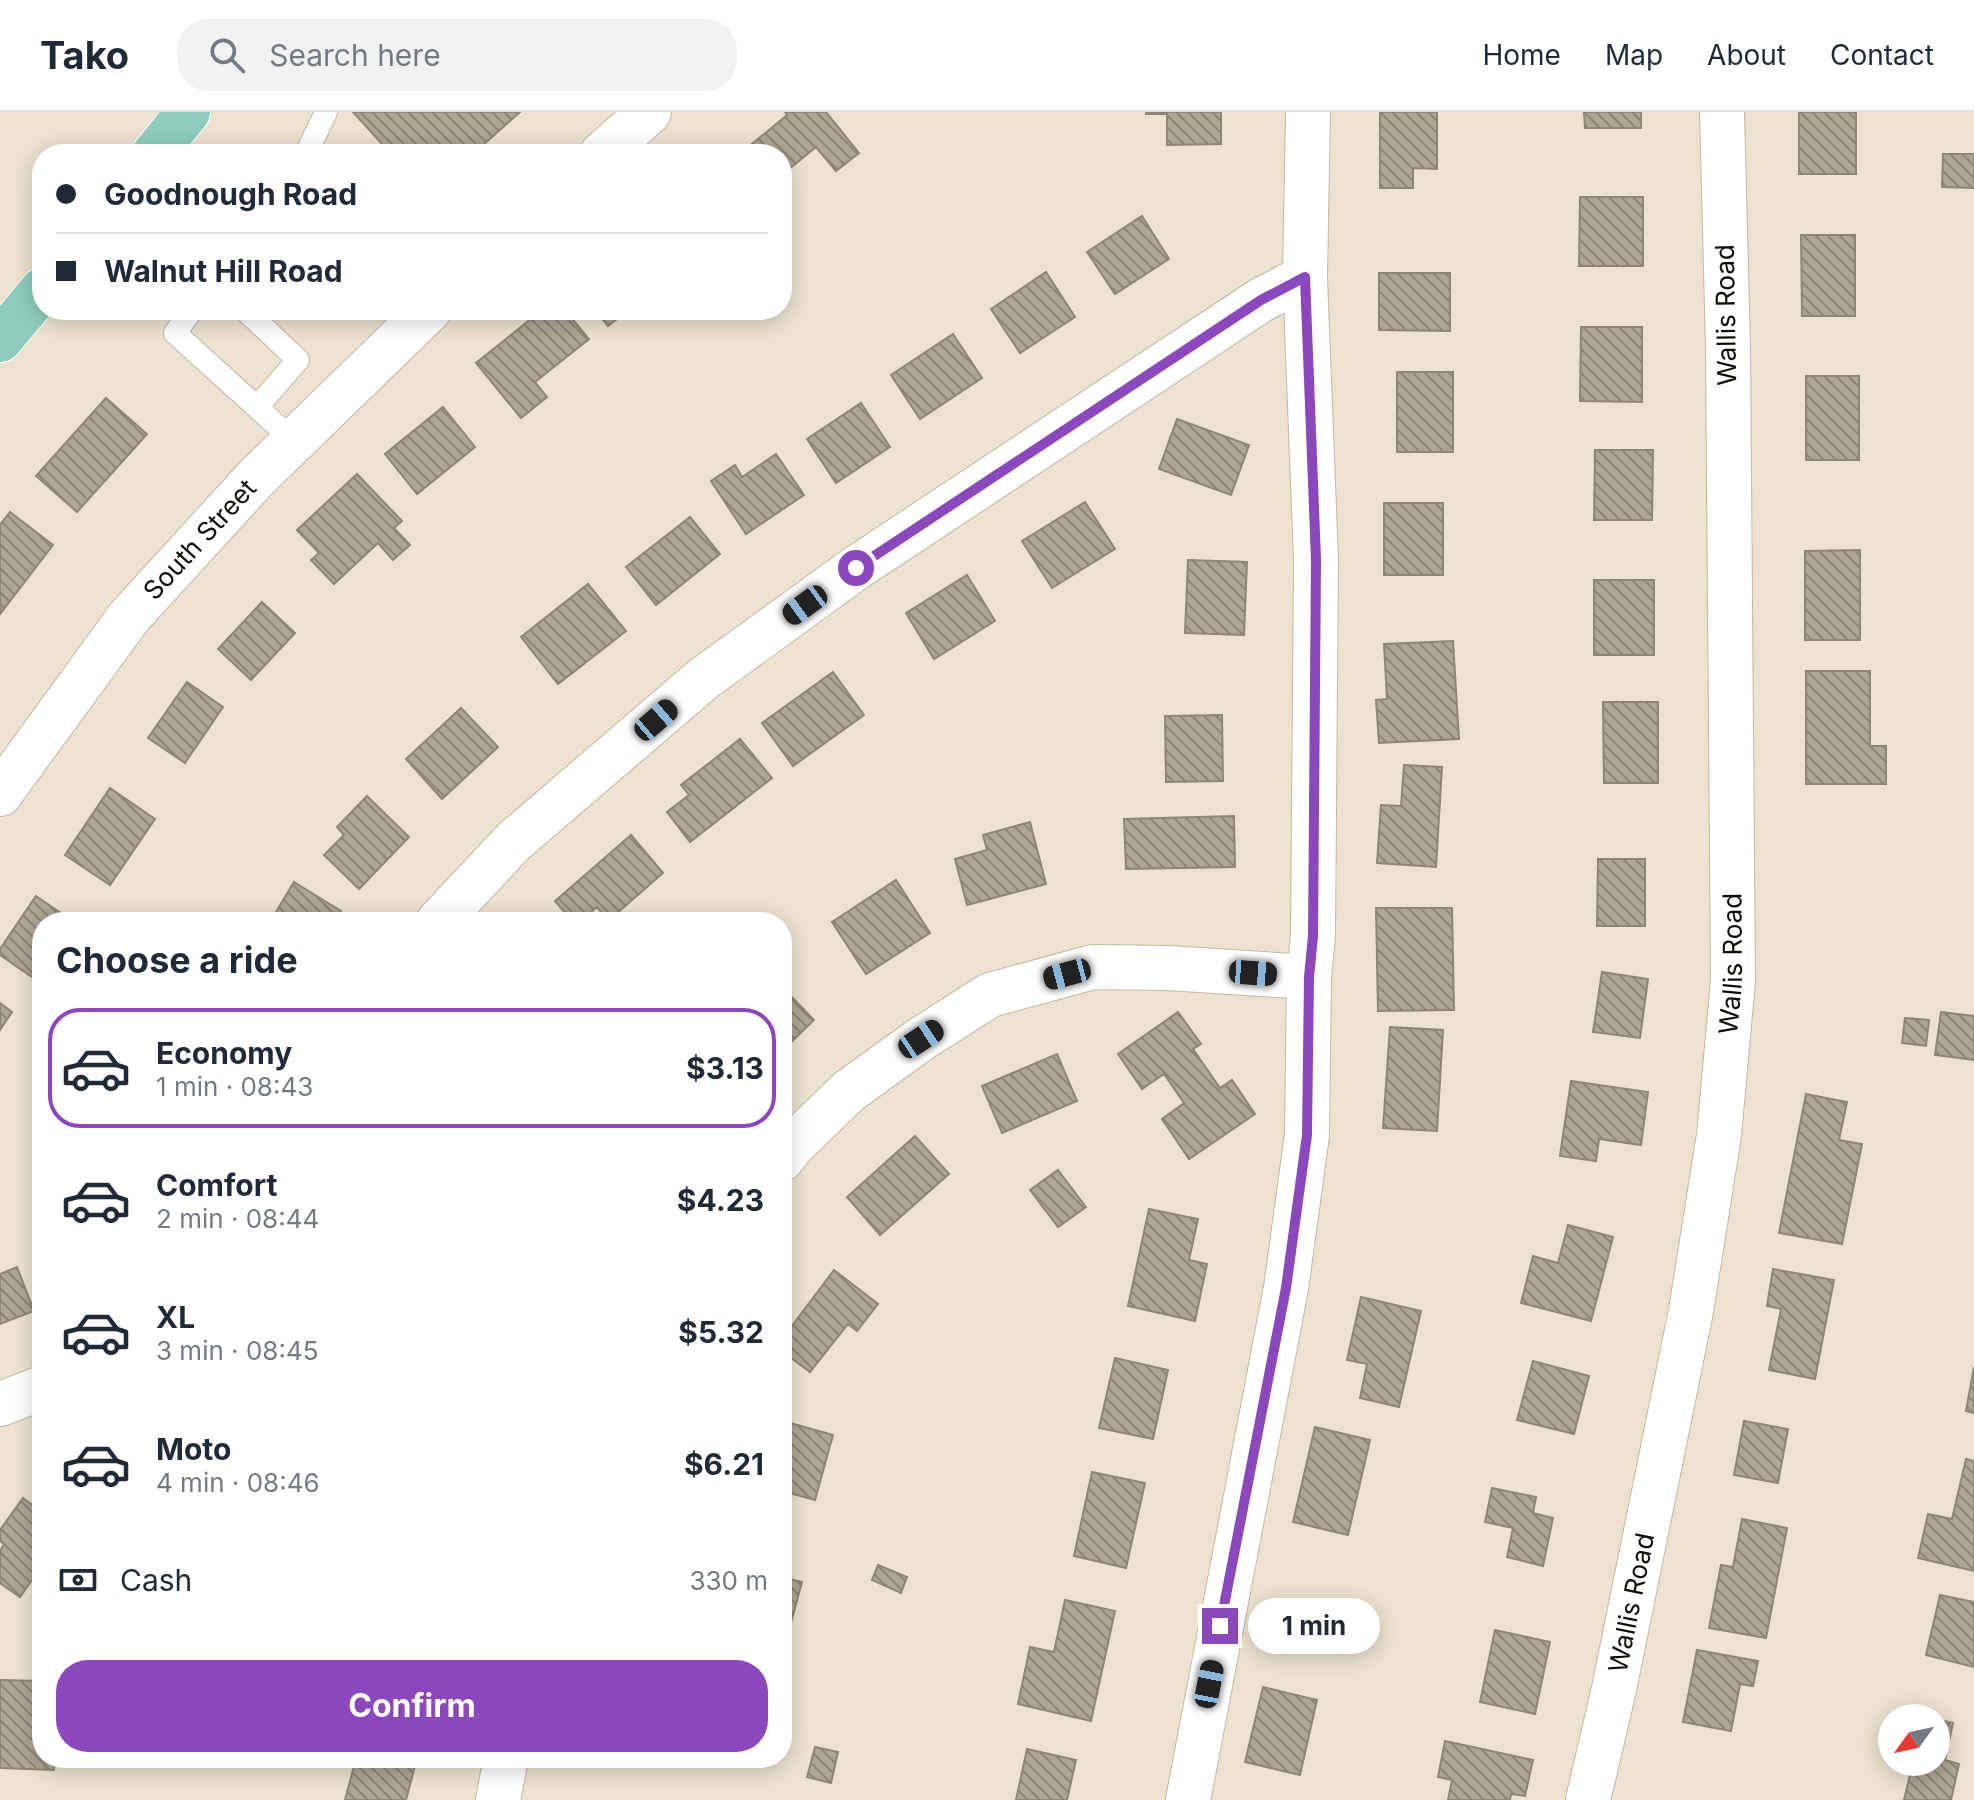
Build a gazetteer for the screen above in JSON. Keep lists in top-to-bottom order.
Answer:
{
  "streets": {
    "street": ["Wallis Road", "South Street"]
  },
  "north": "bottom left",
  "page": {
    "header": "Tako",
    "search": "Search here",
    "nav": [
      "Home",
      "Map",
      "About",
      "Contact"
    ],
    "banner": ["Goodnough Road", "Walnut Hill Road"],
    "heading": "Choose a ride",
    "list": [
      {
        "name": "Economy",
        "note": "1 min · 08:43",
        "value": "$3.13"
      },
      {
        "name": "Comfort",
        "note": "2 min · 08:44",
        "value": "$4.23"
      },
      {
        "name": "XL",
        "note": "3 min · 08:45",
        "value": "$5.32"
      },
      {
        "name": "Moto",
        "note": "4 min · 08:46",
        "value": "$6.21"
      }
    ],
    "pay": ["Cash", "330 m"],
    "bubble": "1 min",
    "buttons": "Confirm"
  }
}
